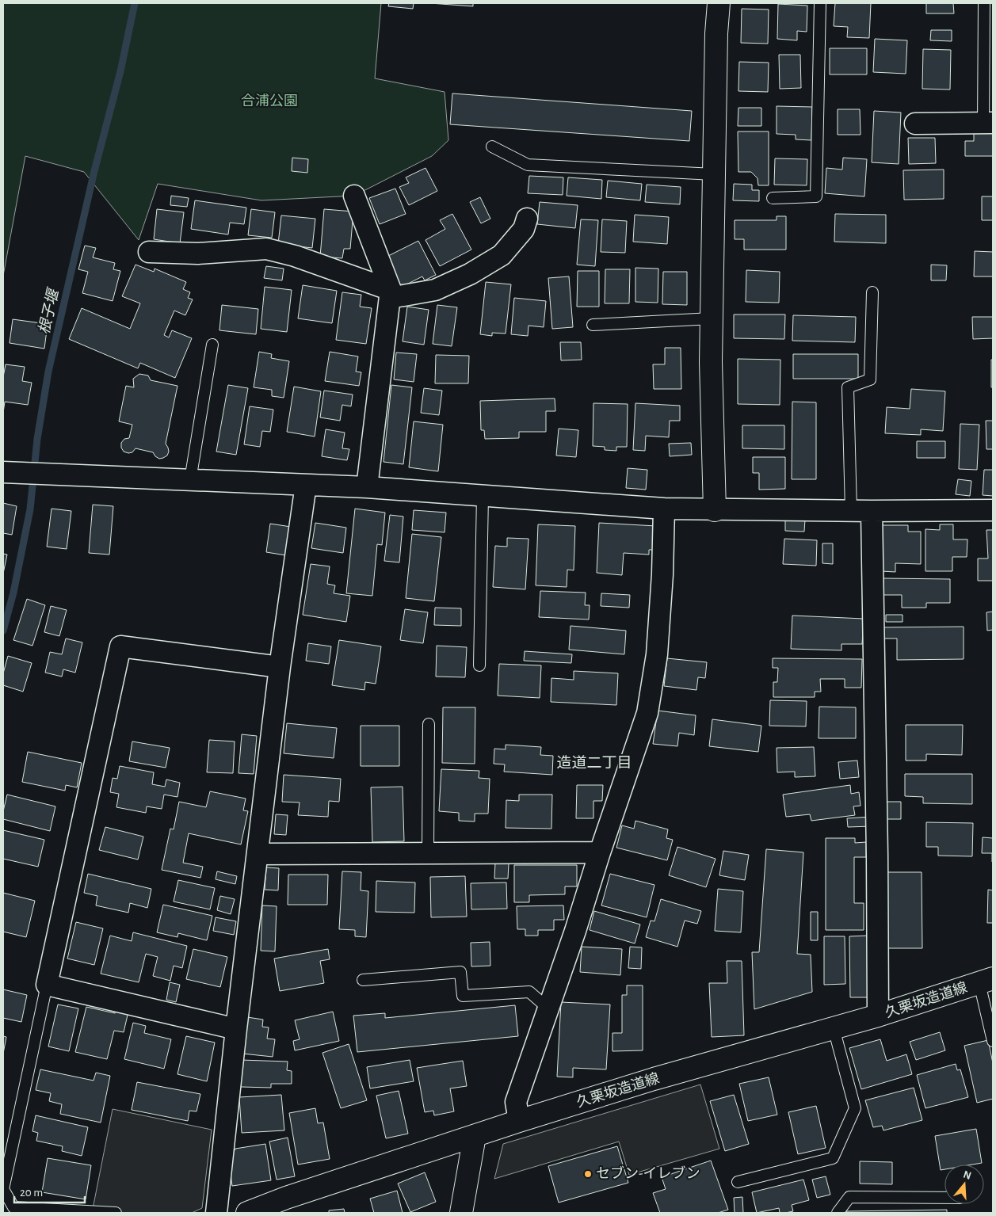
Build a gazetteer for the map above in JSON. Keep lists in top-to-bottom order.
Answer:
{
  "streets": {
    "main road": ["久栗坂造道線"]
  },
  "districts": ["造道二丁目"],
  "water": ["根子堰"],
  "parks": ["合浦公園"],
  "places": ["セブン-イレブン"],
  "scale_bar": "20 m",
  "north": "top"
}
